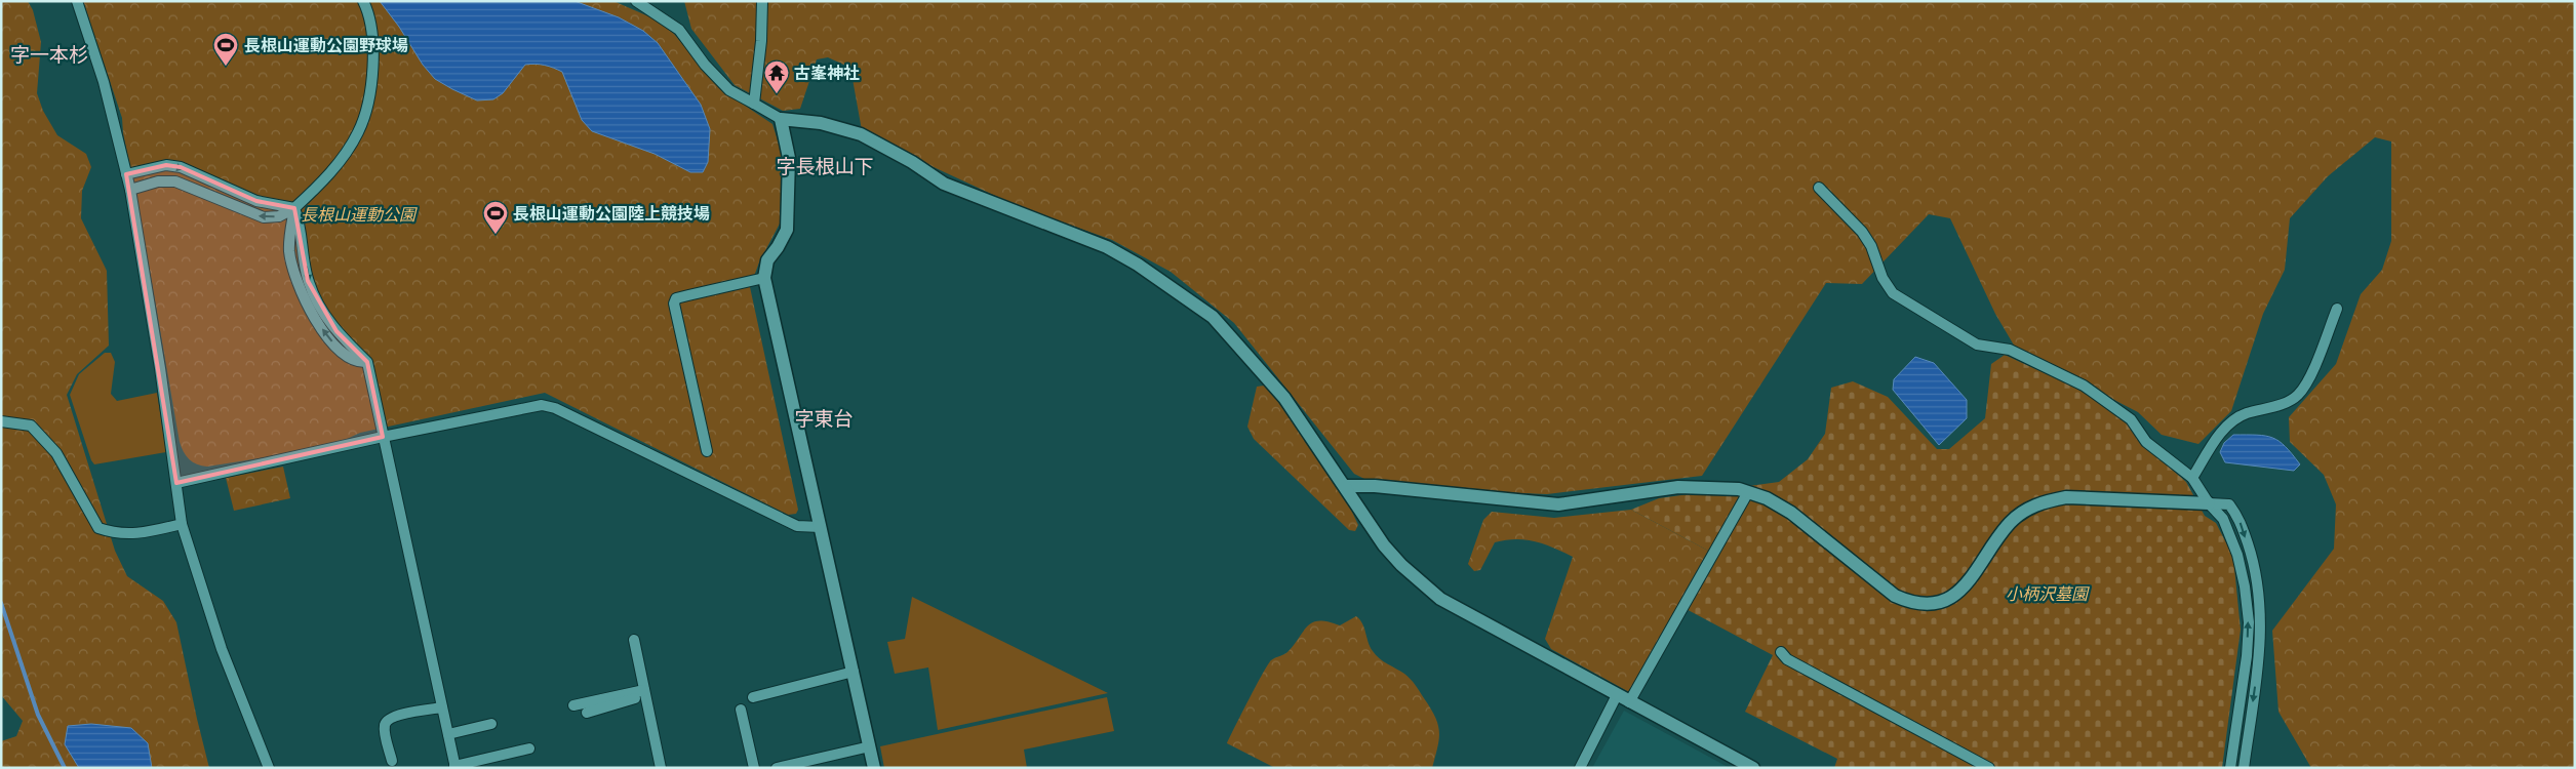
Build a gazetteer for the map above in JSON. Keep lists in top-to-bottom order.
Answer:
{
  "districts": ["字一本杉", "字長根山下", "字東台"],
  "parks": ["長根山運動公園", "小柄沢墓園"],
  "places": {
    "sports": ["長根山運動公園野球場", "長根山運動公園陸上競技場"],
    "temple": ["古峯神社"]
  }
}
